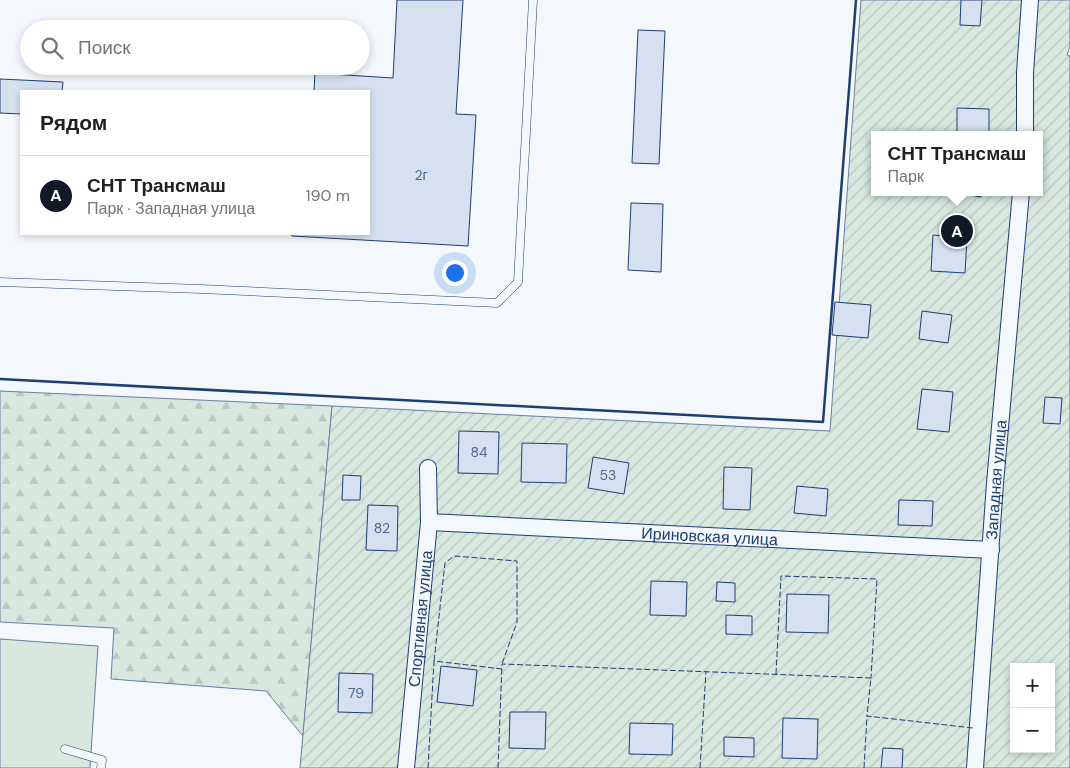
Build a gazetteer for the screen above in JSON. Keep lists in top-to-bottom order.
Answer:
{
  "streets": {
    "street": ["Западная улица", "Ириновская улица", "Спортивная улица"]
  },
  "crossings": [
    ["Западная улица", "Ириновская улица"],
    ["Ириновская улица", "Спортивная улица"]
  ],
  "house_numbers": [
    "2г",
    "84",
    "53",
    "82",
    "79"
  ],
  "page": {
    "search": "Поиск",
    "heading": "Рядом",
    "popup": ["СНТ Трансмаш", "Парк"],
    "list": [
      {
        "mark": "A",
        "name": "СНТ Трансмаш",
        "note": "Парк · Западная улица",
        "value": "190 m"
      }
    ],
    "pins": "A",
    "map_buttons": ["+", "−"]
  }
}
